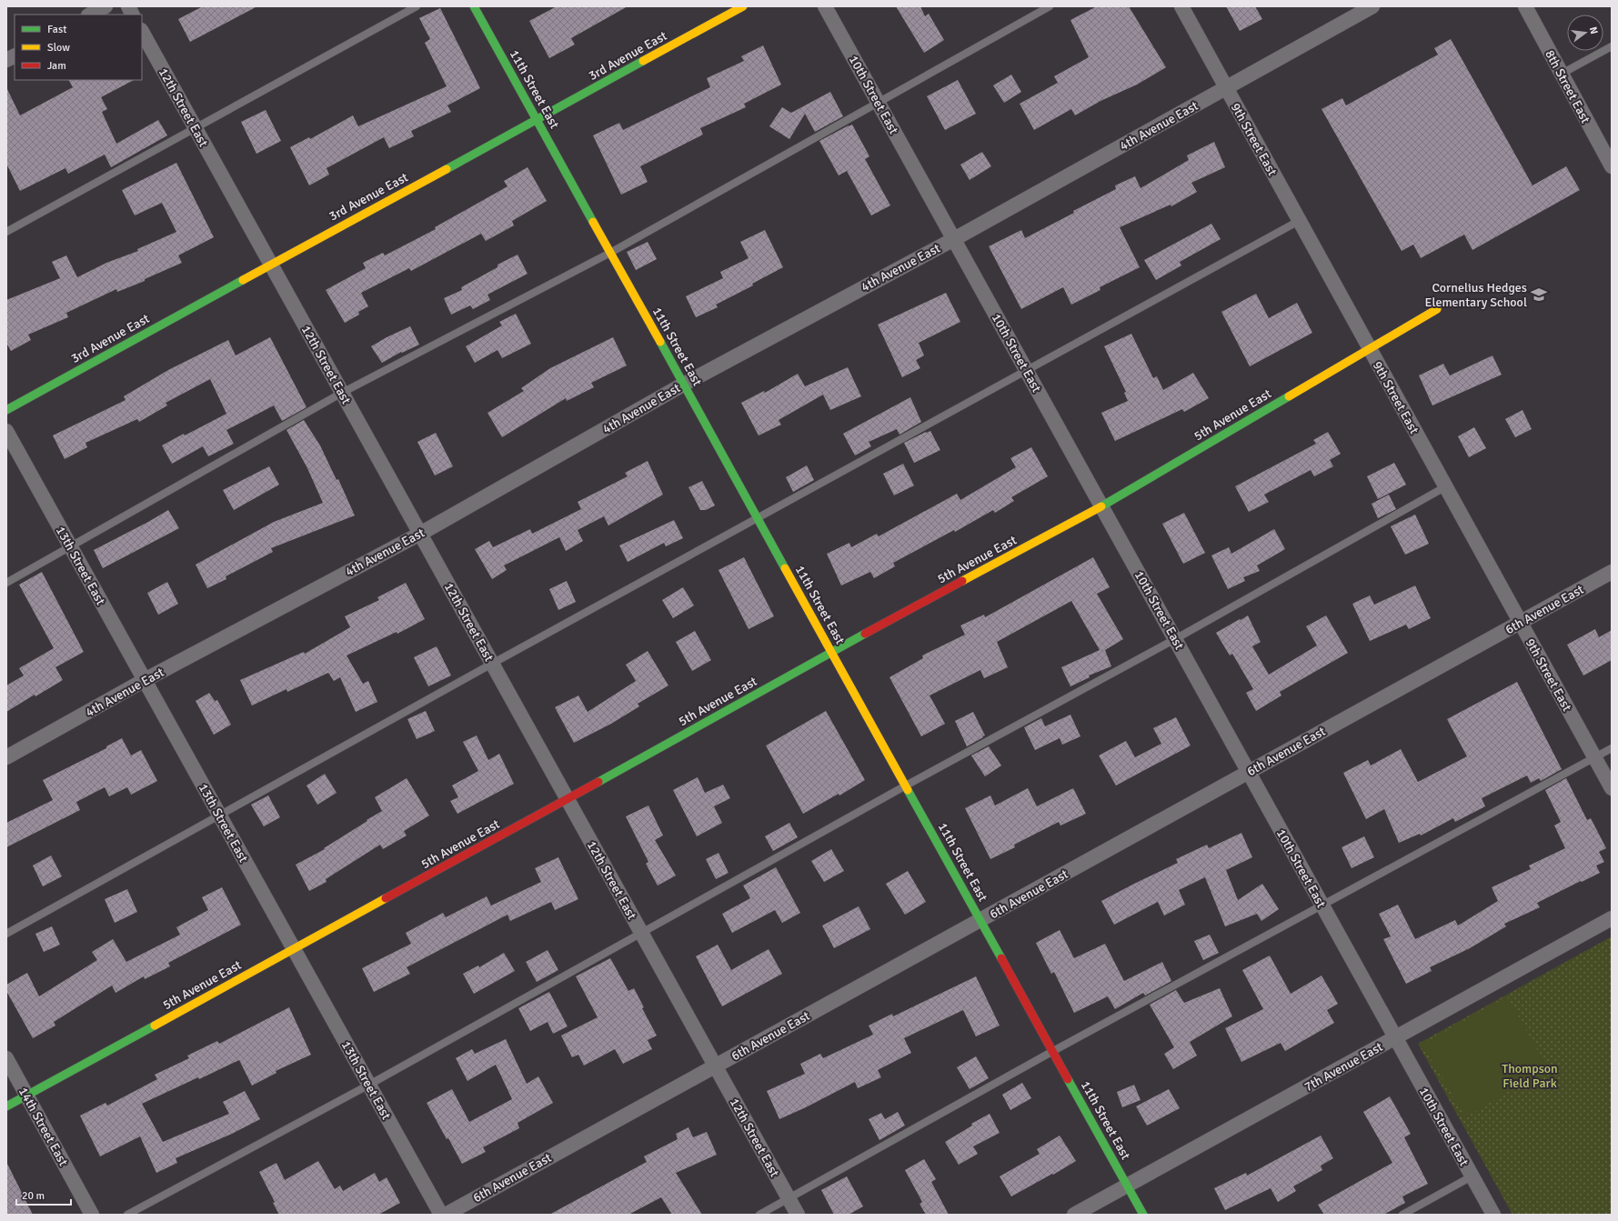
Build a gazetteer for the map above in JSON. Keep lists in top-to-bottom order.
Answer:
{
  "streets": {
    "street": [
      "3rd Avenue East",
      "8th Street East",
      "11th Street East",
      "10th Street East",
      "12th Street East",
      "4th Avenue East",
      "9th Street East",
      "5th Avenue East",
      "13th Street East",
      "6th Avenue East",
      "7th Avenue East",
      "14th Street East"
    ]
  },
  "crossings": [
    ["3rd Avenue East", "11th Street East"],
    ["3rd Avenue East", "12th Street East"],
    ["11th Street East", "4th Avenue East"],
    ["11th Street East", "5th Avenue East"],
    ["11th Street East", "6th Avenue East"],
    ["11th Street East", "7th Avenue East"],
    ["10th Street East", "4th Avenue East"],
    ["10th Street East", "5th Avenue East"],
    ["10th Street East", "6th Avenue East"],
    ["10th Street East", "7th Avenue East"],
    ["12th Street East", "4th Avenue East"],
    ["12th Street East", "5th Avenue East"],
    ["12th Street East", "6th Avenue East"],
    ["4th Avenue East", "9th Street East"],
    ["4th Avenue East", "13th Street East"],
    ["9th Street East", "5th Avenue East"],
    ["9th Street East", "6th Avenue East"],
    ["5th Avenue East", "13th Street East"],
    ["5th Avenue East", "14th Street East"]
  ],
  "parks": ["Thompson Field Park"],
  "places": {
    "school or university": ["Cornelius Hedges Elementary School"]
  },
  "legend": ["Fast", "Slow", "Jam"],
  "scale_bar": "20 m",
  "north": "right"
}
